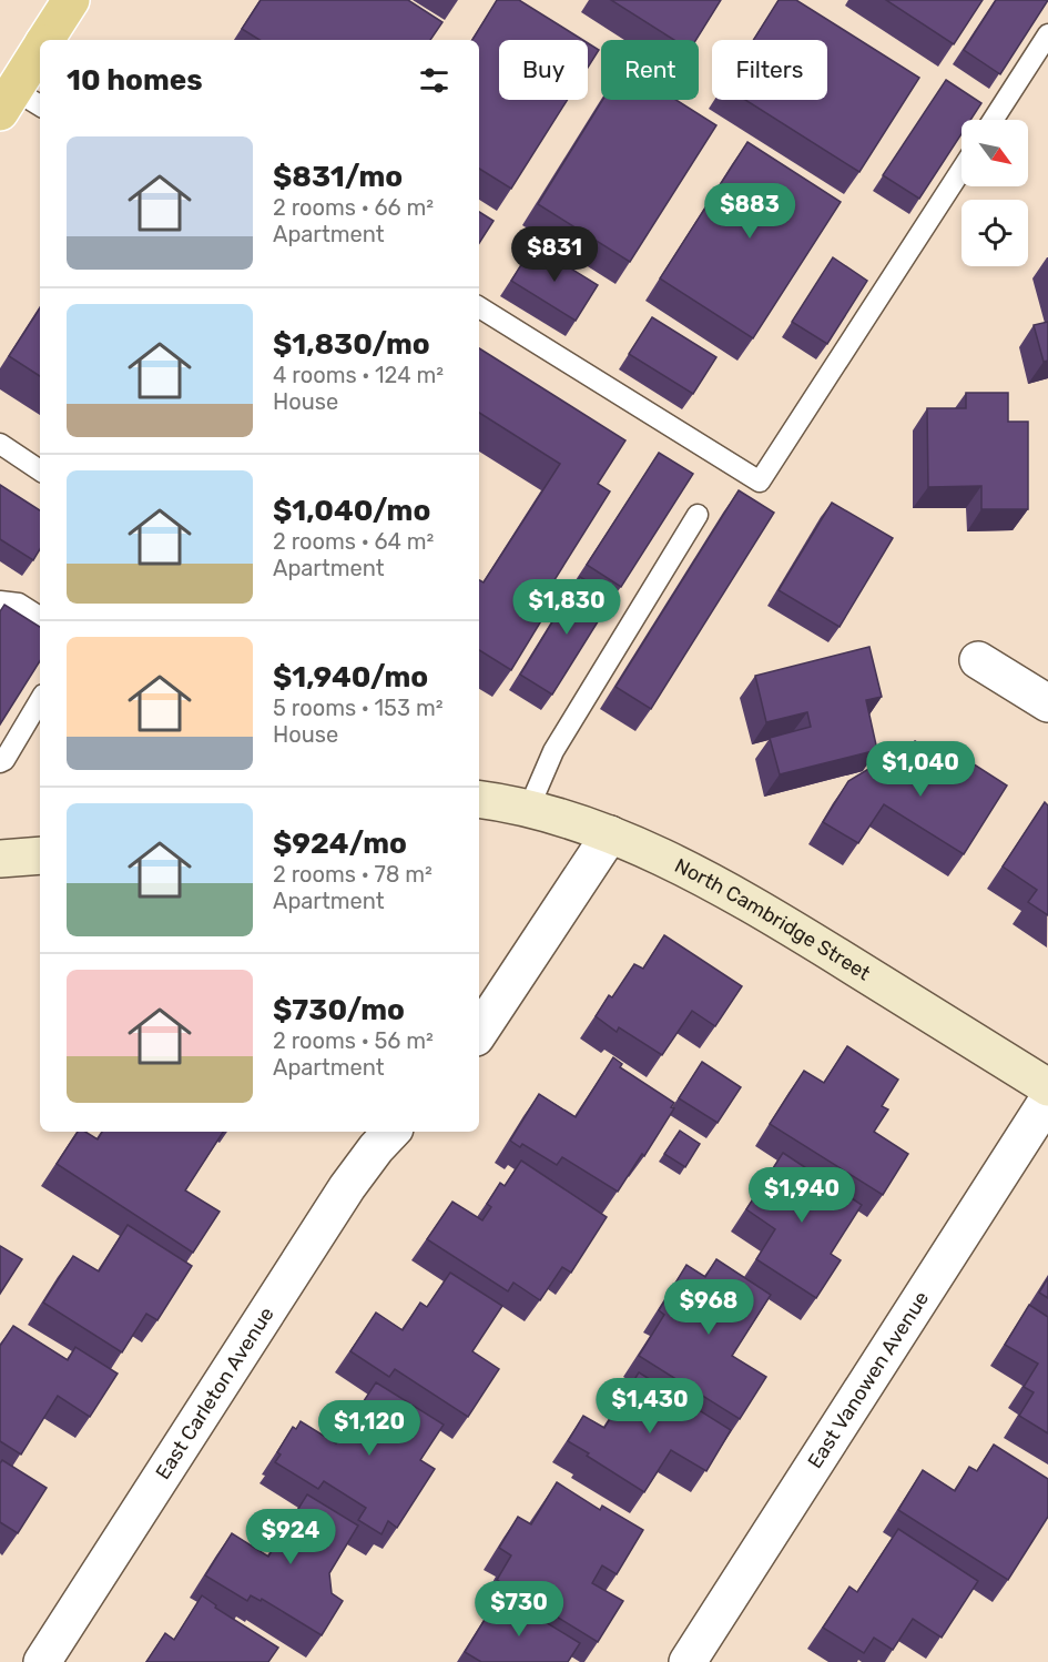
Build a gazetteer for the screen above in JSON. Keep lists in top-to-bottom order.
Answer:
{
  "streets": {
    "street": ["North Cambridge Street", "East Vanowen Avenue", "East Carleton Avenue"]
  },
  "north": "bottom right",
  "page": {
    "chip": ["Buy", "Rent", "Filters"],
    "heading": "10 homes",
    "list": [
      {
        "name": "$831/mo",
        "note": "2 rooms · 66 m² · Apartment"
      },
      {
        "name": "$1,830/mo",
        "note": "4 rooms · 124 m² · House"
      },
      {
        "name": "$1,040/mo",
        "note": "2 rooms · 64 m² · Apartment"
      },
      {
        "name": "$1,940/mo",
        "note": "5 rooms · 153 m² · House"
      },
      {
        "name": "$924/mo",
        "note": "2 rooms · 78 m² · Apartment"
      },
      {
        "name": "$730/mo",
        "note": "2 rooms · 56 m² · Apartment"
      }
    ],
    "price": [
      "$883",
      "$831",
      "$1,830",
      "$1,040",
      "$1,940",
      "$968",
      "$1,430",
      "$1,120",
      "$924",
      "$730"
    ]
  }
}
